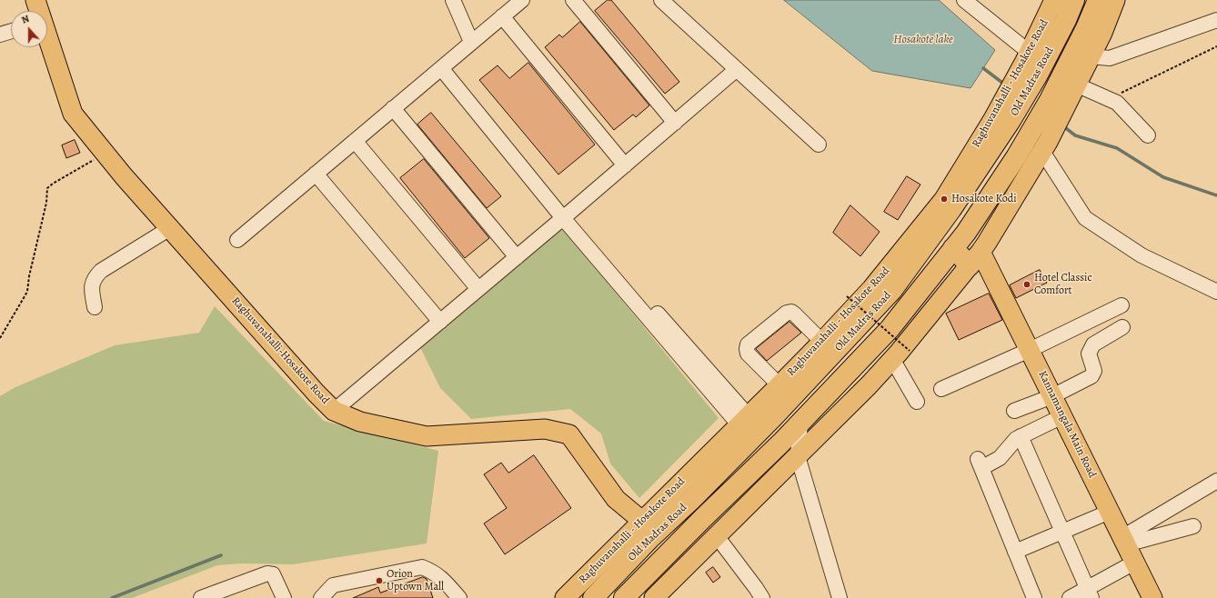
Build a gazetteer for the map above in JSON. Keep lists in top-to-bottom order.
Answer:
{
  "streets": {
    "highway": ["Old Madras Road"],
    "main road": ["Raghuvanahalli - Hosakote Road", "Raghuvanahalli-Hosakote Road", "Kannamangala Main Road"]
  },
  "crossings": [
    ["Old Madras Road", "Raghuvanahalli - Hosakote Road"],
    ["Raghuvanahalli - Hosakote Road", "Raghuvanahalli-Hosakote Road"]
  ],
  "water": ["Hosakote lake"],
  "places": ["Hosakote Kodi", "Hotel Classic Comfort", "Orion Uptown Mall"],
  "north": "top"
}
